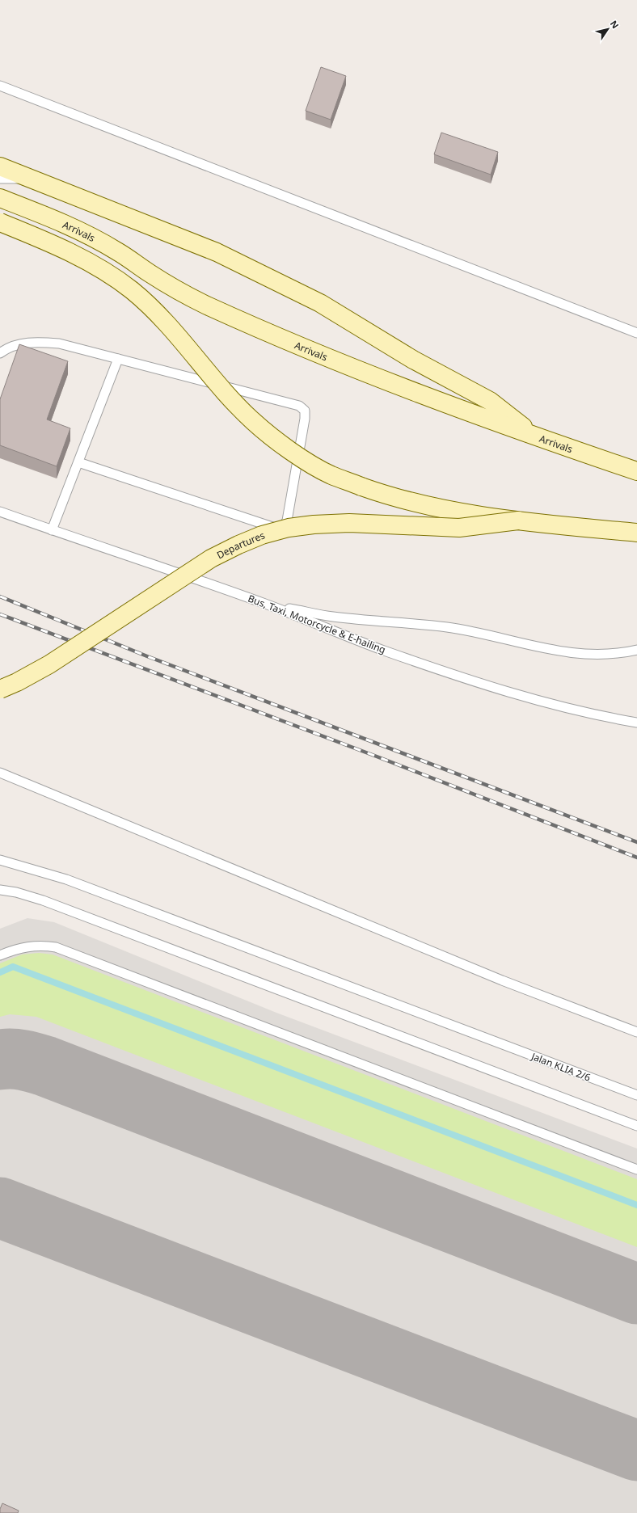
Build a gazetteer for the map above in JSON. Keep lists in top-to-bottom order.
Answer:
{
  "streets": {
    "main road": ["Arrivals", "Departures"],
    "lane": ["Bus, Taxi, Motorcycle & E-hailing", "Jalan KLIA 2/6"]
  },
  "north": "top right"
}
